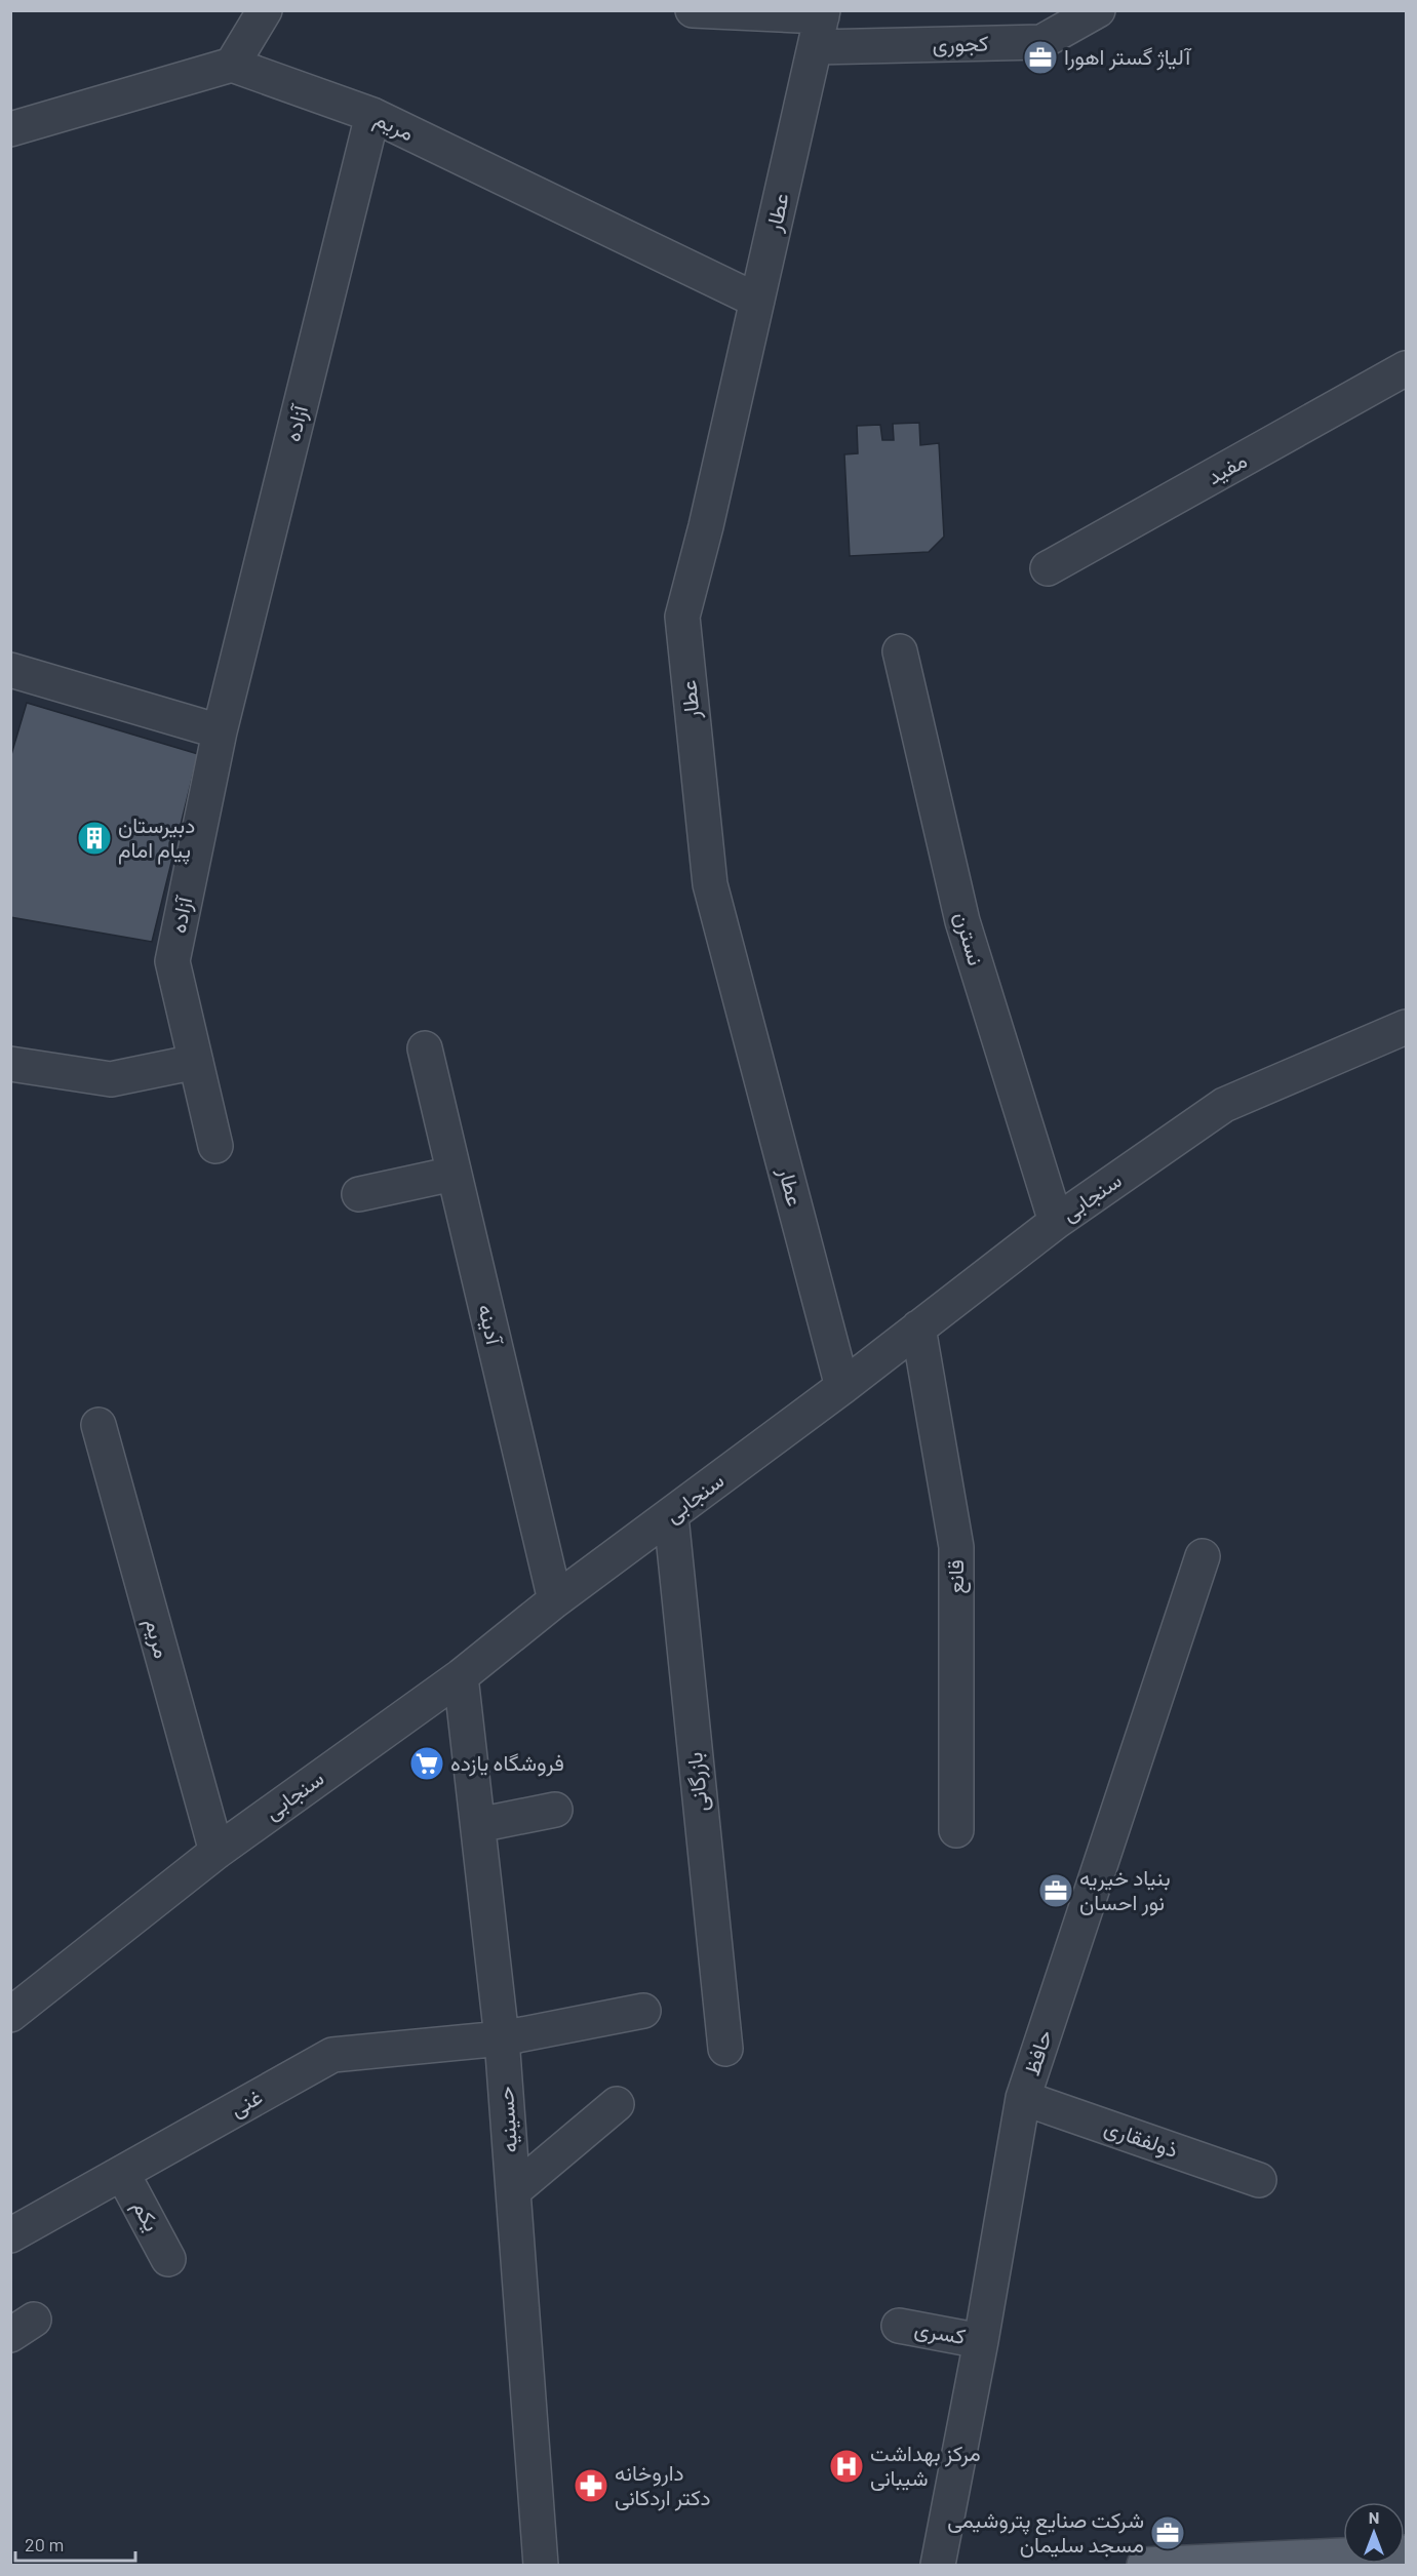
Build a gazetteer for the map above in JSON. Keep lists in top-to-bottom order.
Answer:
{
  "streets": {
    "street": [
      "کجوری",
      "مریم",
      "عطار",
      "آزاده",
      "مفید",
      "نسترن",
      "سنجابی",
      "آدینه",
      "قانع",
      "بازرگانی",
      "حافظ",
      "غنی",
      "حسینیه",
      "ذولفقاری",
      "یکم",
      "کسری"
    ]
  },
  "crossings": [
    ["کجوری", "عطار"],
    ["مریم", "عطار"],
    ["مریم", "آزاده"],
    ["مریم", "سنجابی"],
    ["عطار", "سنجابی"],
    ["نسترن", "سنجابی"],
    ["سنجابی", "آدینه"],
    ["سنجابی", "قانع"],
    ["سنجابی", "بازرگانی"],
    ["سنجابی", "حسینیه"],
    ["حافظ", "ذولفقاری"],
    ["حافظ", "کسری"],
    ["غنی", "حسینیه"],
    ["غنی", "یکم"]
  ],
  "places": {
    "office": ["آلیاژ گستر اهورا", "بنیاد خیریه نور احسان", "شرکت صنایع پتروشیمی مسجد سلیمان"],
    "building": ["دبیرستان پیام امام"],
    "supermarket": ["فروشگاه یازده"],
    "hospital": ["مرکز بهداشت شیبانی"],
    "pharmacy": ["داروخانه دکتر اردکانی"]
  },
  "scale_bar": "20 m",
  "north": "top"
}
